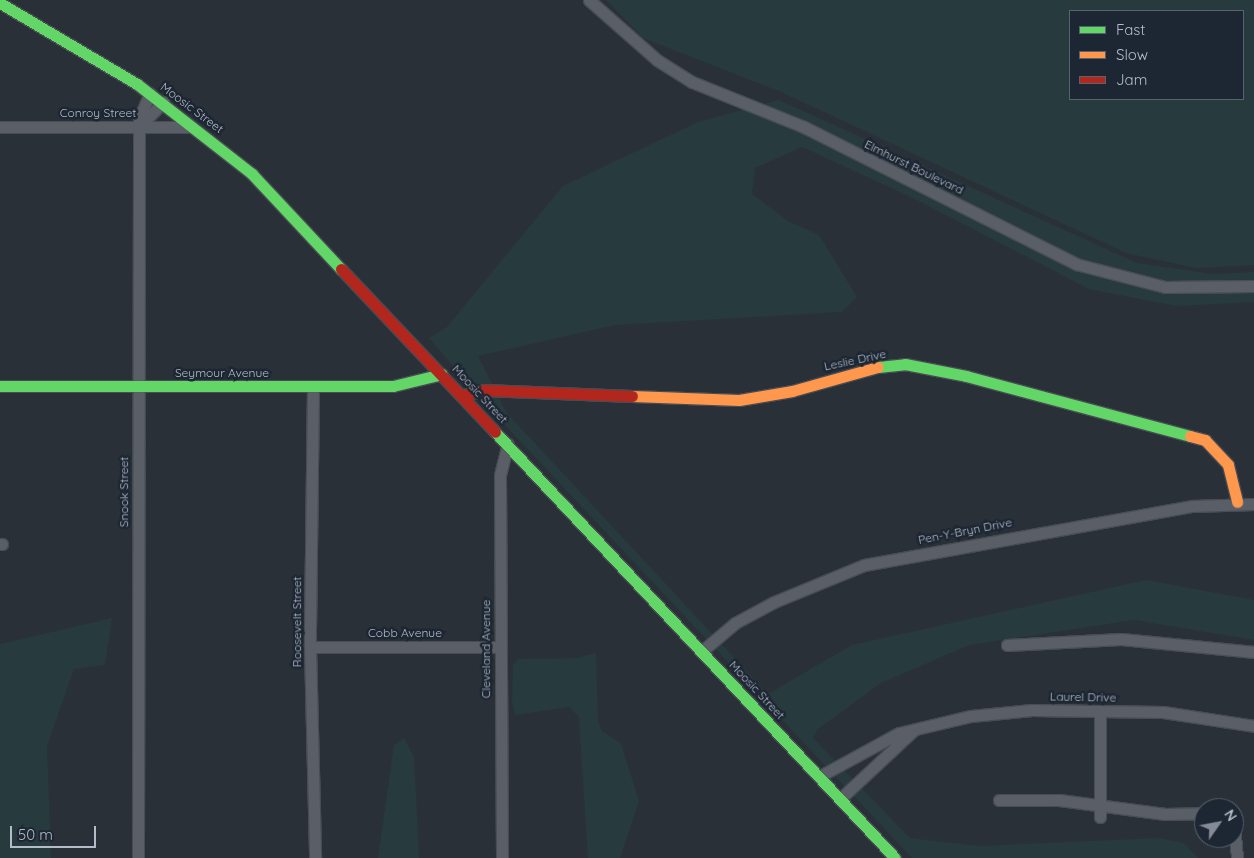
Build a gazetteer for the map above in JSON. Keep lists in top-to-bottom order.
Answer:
{
  "streets": {
    "street": [
      "Moosic Street",
      "Conroy Street",
      "Elmhurst Boulevard",
      "Leslie Drive",
      "Seymour Avenue",
      "Snook Street",
      "Pen-Y-Bryn Drive",
      "Roosevelt Street",
      "Cobb Avenue",
      "Cleveland Avenue",
      "Laurel Drive"
    ]
  },
  "crossings": [
    ["Moosic Street", "Conroy Street"],
    ["Moosic Street", "Leslie Drive"],
    ["Moosic Street", "Seymour Avenue"],
    ["Moosic Street", "Snook Street"],
    ["Moosic Street", "Pen-Y-Bryn Drive"],
    ["Moosic Street", "Cleveland Avenue"],
    ["Moosic Street", "Laurel Drive"],
    ["Conroy Street", "Snook Street"],
    ["Leslie Drive", "Pen-Y-Bryn Drive"],
    ["Seymour Avenue", "Snook Street"],
    ["Seymour Avenue", "Roosevelt Street"],
    ["Roosevelt Street", "Cobb Avenue"],
    ["Cobb Avenue", "Cleveland Avenue"]
  ],
  "legend": ["Fast", "Slow", "Jam"],
  "scale_bar": "50 m",
  "north": "top right"
}
